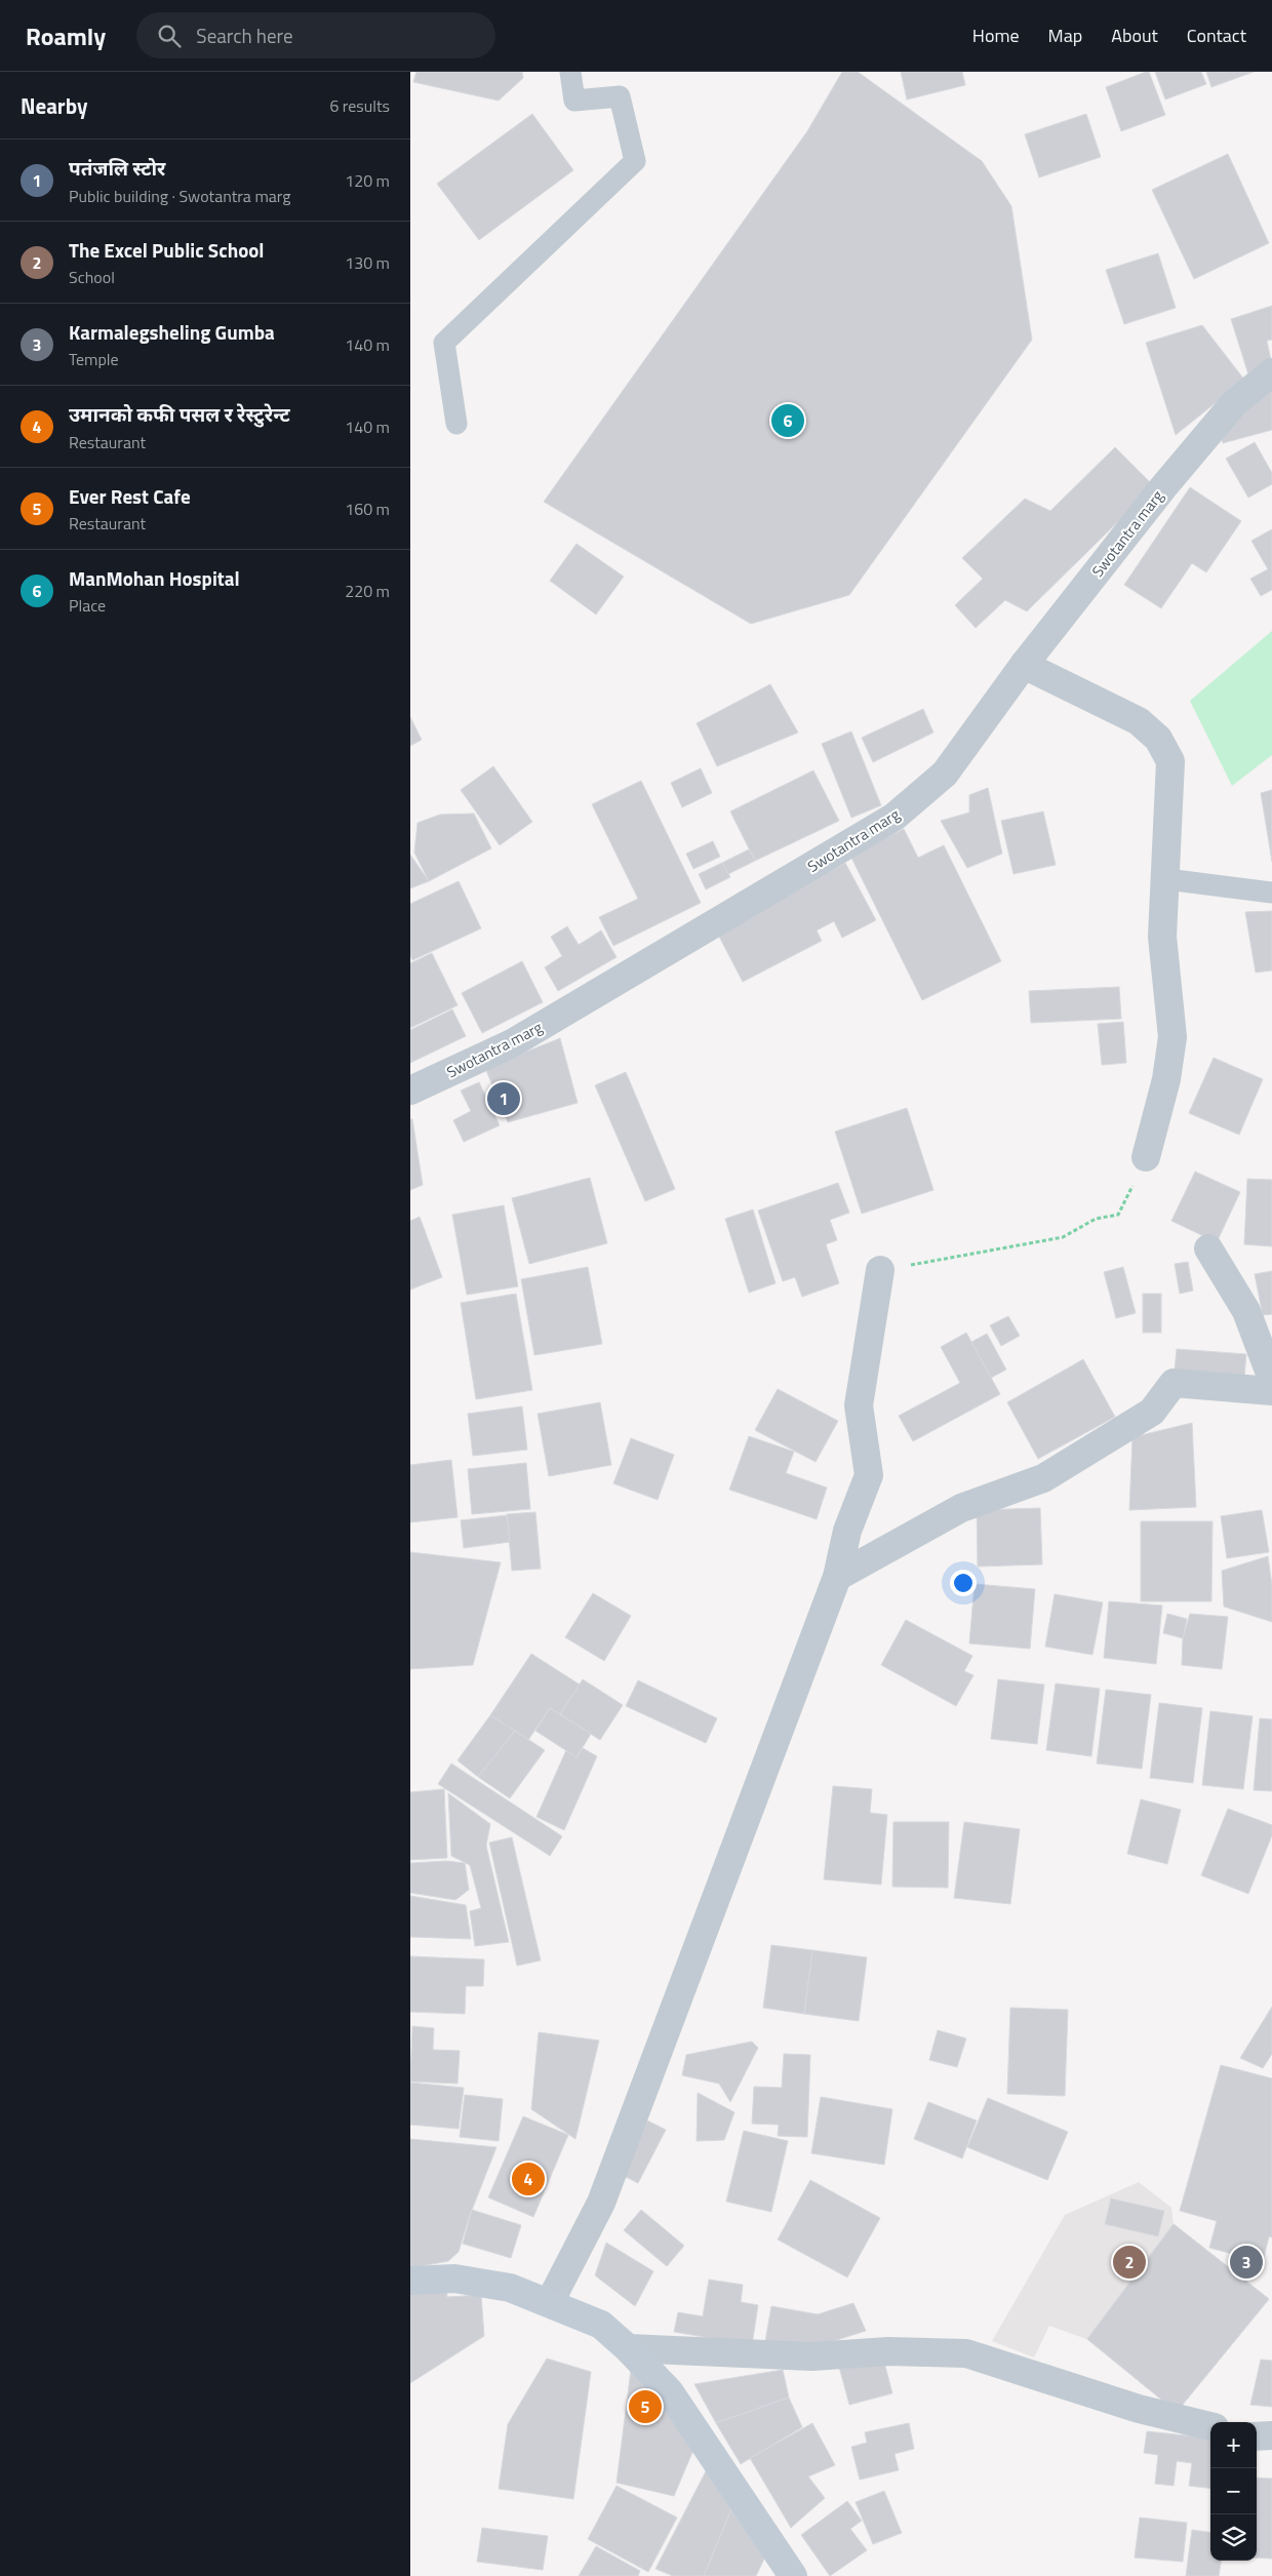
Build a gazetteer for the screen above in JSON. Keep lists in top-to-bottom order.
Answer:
{
  "streets": {
    "street": ["Swotantra marg"]
  },
  "page": {
    "header": "Roamly",
    "search": "Search here",
    "nav": [
      "Home",
      "Map",
      "About",
      "Contact"
    ],
    "heading": ["Nearby", "6 results"],
    "list": [
      {
        "mark": "1",
        "name": "पतंजलि स्टोर",
        "note": "Public building · Swotantra marg",
        "value": "120 m"
      },
      {
        "mark": "2",
        "name": "The Excel Public School",
        "note": "School",
        "value": "130 m"
      },
      {
        "mark": "3",
        "name": "Karmalegsheling Gumba",
        "note": "Temple",
        "value": "140 m"
      },
      {
        "mark": "4",
        "name": "उमानको कफी पसल र रेस्टुरेन्ट",
        "note": "Restaurant",
        "value": "140 m"
      },
      {
        "mark": "5",
        "name": "Ever Rest Cafe",
        "note": "Restaurant",
        "value": "160 m"
      },
      {
        "mark": "6",
        "name": "ManMohan Hospital",
        "note": "Place",
        "value": "220 m"
      }
    ],
    "pins": [
      "6",
      "1",
      "4",
      "2",
      "3",
      "5"
    ],
    "map_buttons": ["+", "−"]
  }
}
